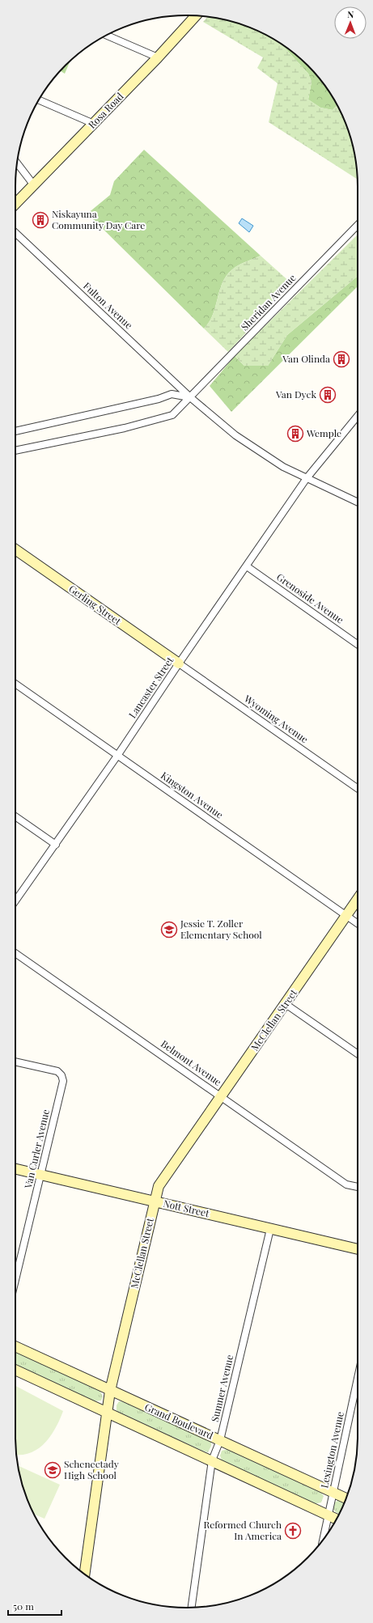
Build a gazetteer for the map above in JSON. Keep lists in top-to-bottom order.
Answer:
{
  "streets": {
    "street": [
      "Rosa Road",
      "Sheridan Avenue",
      "Fulton Avenue",
      "Grenoside Avenue",
      "Gerling Street",
      "Lancaster Street",
      "Wyoming Avenue",
      "Kingston Avenue",
      "McClellan Street",
      "Belmont Avenue",
      "Van Curler Avenue",
      "Nott Street",
      "Sumner Avenue",
      "Grand Boulevard",
      "Lexington Avenue"
    ]
  },
  "crossings": [
    ["Sheridan Avenue", "Fulton Avenue"],
    ["Fulton Avenue", "Lancaster Street"],
    ["Grenoside Avenue", "Lancaster Street"],
    ["Gerling Street", "Lancaster Street"],
    ["Gerling Street", "Wyoming Avenue"],
    ["Lancaster Street", "Wyoming Avenue"],
    ["Lancaster Street", "Kingston Avenue"],
    ["Kingston Avenue", "McClellan Street"],
    ["McClellan Street", "Belmont Avenue"],
    ["McClellan Street", "Nott Street"],
    ["McClellan Street", "Grand Boulevard"],
    ["Van Curler Avenue", "Nott Street"],
    ["Nott Street", "Sumner Avenue"],
    ["Sumner Avenue", "Grand Boulevard"],
    ["Grand Boulevard", "Lexington Avenue"]
  ],
  "places": {
    "building": [
      "Niskayuna Community Day Care",
      "Van Olinda",
      "Van Dyck",
      "Wemple"
    ],
    "school or university": ["Jessie T. Zoller Elementary School", "Schenectady High School"],
    "church": ["Reformed Church In America"]
  },
  "scale_bar": "50 m",
  "north": "top"
}
